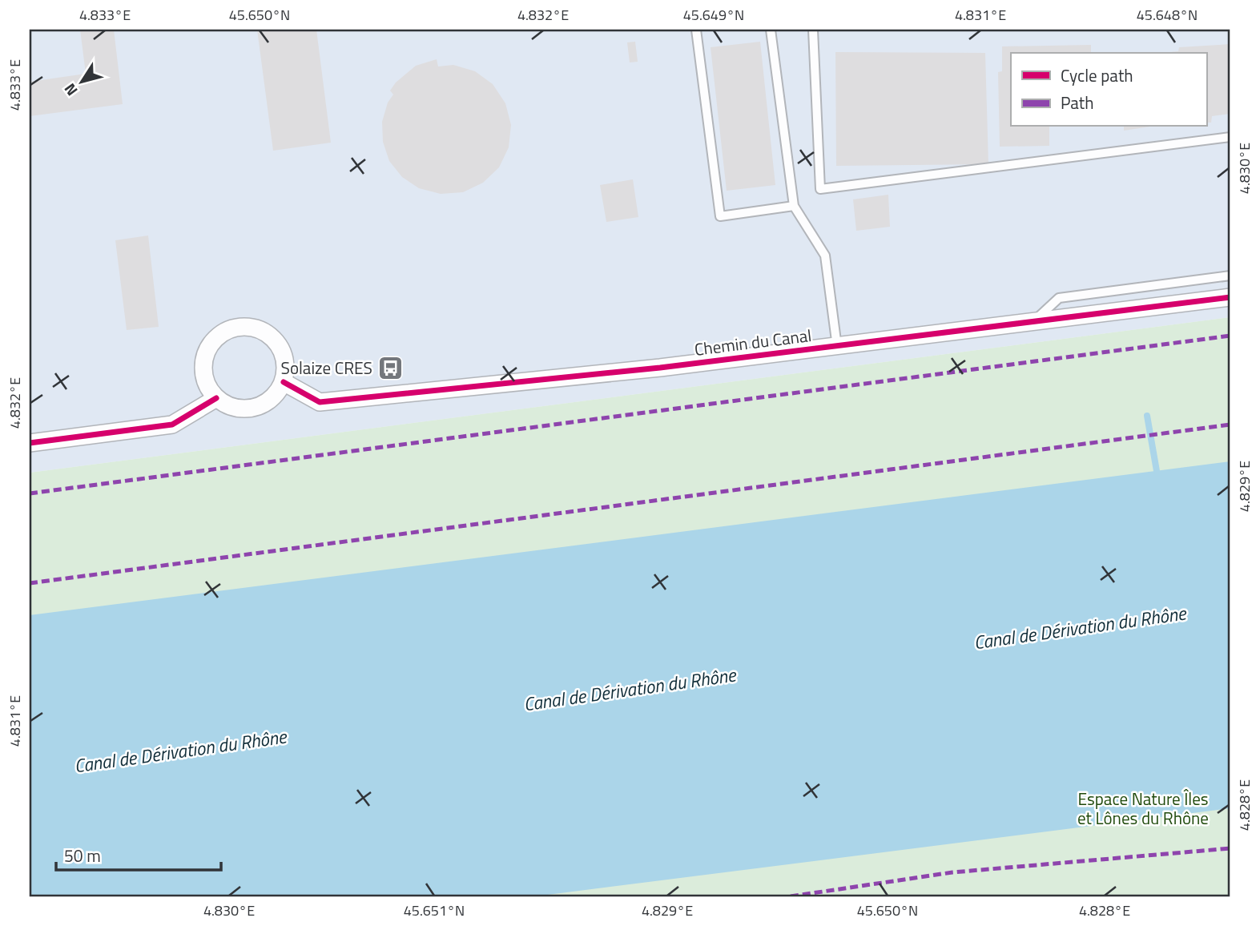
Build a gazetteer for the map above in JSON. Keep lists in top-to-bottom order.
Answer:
{
  "streets": {
    "street": ["Chemin du Canal"]
  },
  "water": ["Canal de Dérivation du Rhône"],
  "parks": ["Espace Nature Îles et Lônes du Rhône"],
  "places": {
    "bus stop": ["Solaize CRES"]
  },
  "legend": ["Cycle path", "Path"],
  "scale_bar": "50 m",
  "north": "bottom left",
  "coordinates": [
    "4.833°E",
    "45.650°N",
    "4.832°E",
    "45.649°N",
    "4.831°E",
    "45.648°N",
    "4.830°E",
    "4.829°E",
    "4.828°E",
    "45.651°N"
  ]
}
